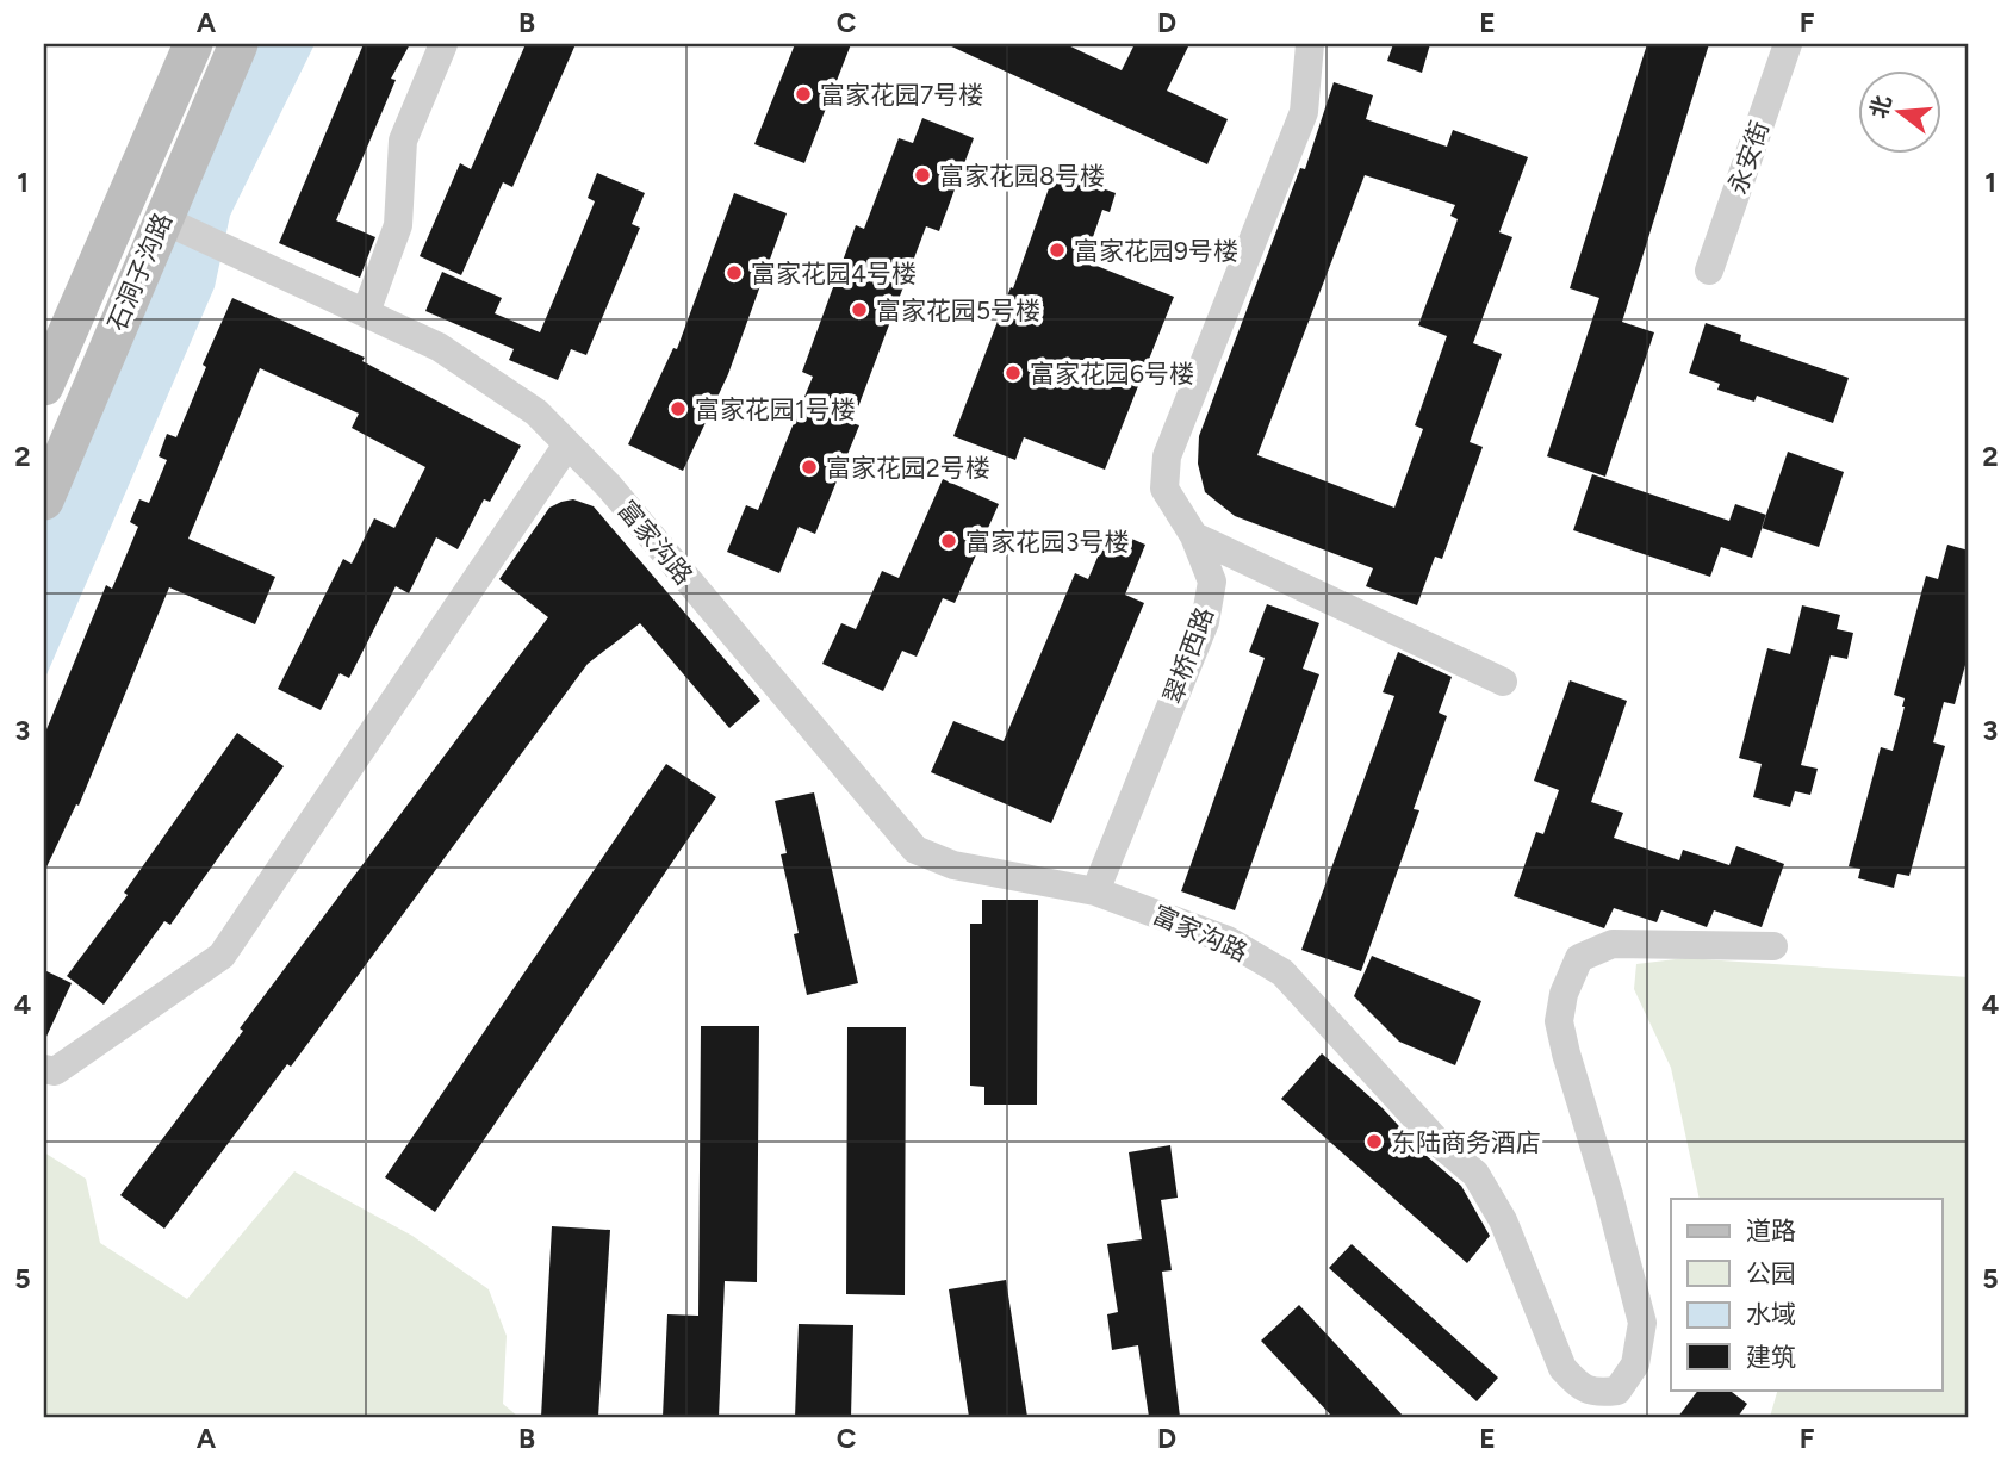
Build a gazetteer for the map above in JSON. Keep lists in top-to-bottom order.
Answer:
{
  "streets": {
    "main road": ["石洞子沟路"],
    "street": ["永安街", "富家沟路", "翠桥西路"]
  },
  "crossings": [
    ["石洞子沟路", "富家沟路"],
    ["富家沟路", "翠桥西路"]
  ],
  "places": [
    "富家花园7号楼",
    "富家花园8号楼",
    "富家花园9号楼",
    "富家花园4号楼",
    "富家花园5号楼",
    "富家花园6号楼",
    "富家花园1号楼",
    "富家花园2号楼",
    "富家花园3号楼",
    "东陆商务酒店"
  ],
  "legend": [
    "道路",
    "公园",
    "水域",
    "建筑"
  ],
  "north": "left",
  "grid": {
    "columns": [
      "A",
      "B",
      "C",
      "D",
      "E",
      "F"
    ],
    "rows": [
      "1",
      "2",
      "3",
      "4",
      "5"
    ]
  }
}
